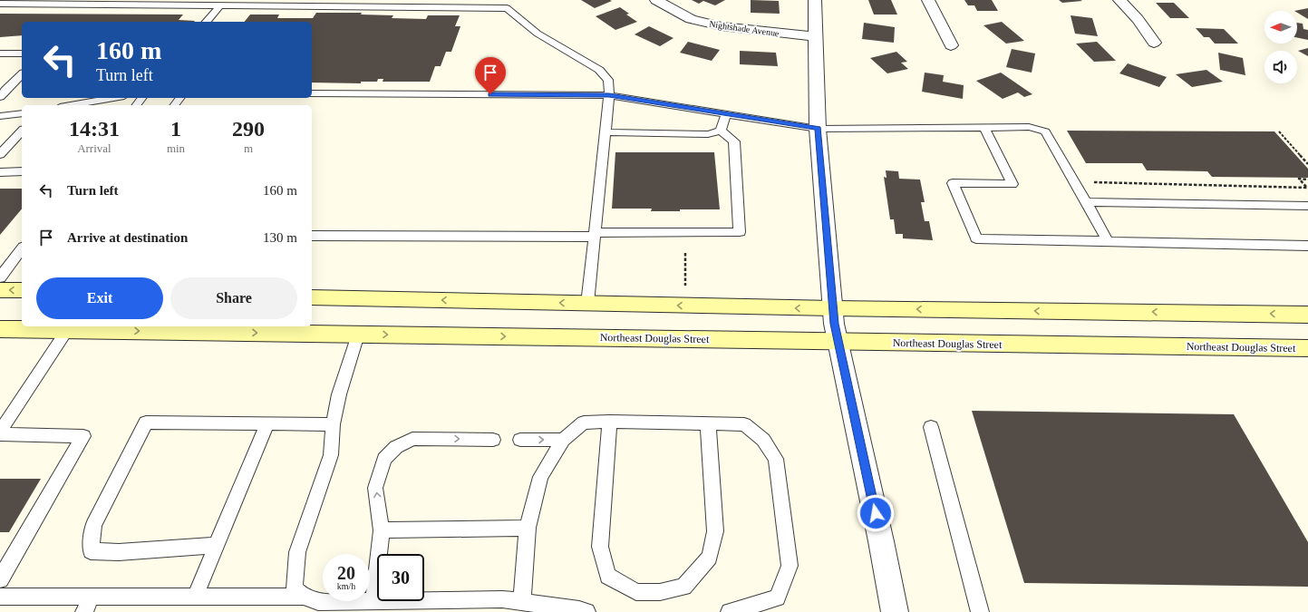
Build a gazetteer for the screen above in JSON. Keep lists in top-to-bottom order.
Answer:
{
  "streets": {
    "main road": ["Northeast Douglas Street"],
    "street": ["Nightshade Avenue"]
  },
  "north": "left",
  "page": {
    "turn": ["160 m", "Turn left"],
    "eta": [
      "14:31",
      "Arrival",
      "1",
      "min",
      "290",
      "m"
    ],
    "list": [
      {
        "name": "Turn left",
        "value": "160 m"
      },
      {
        "name": "Arrive at destination",
        "value": "130 m"
      }
    ],
    "buttons": ["Exit", "Share"],
    "speed": "20 km/h",
    "limit": "30"
  }
}
